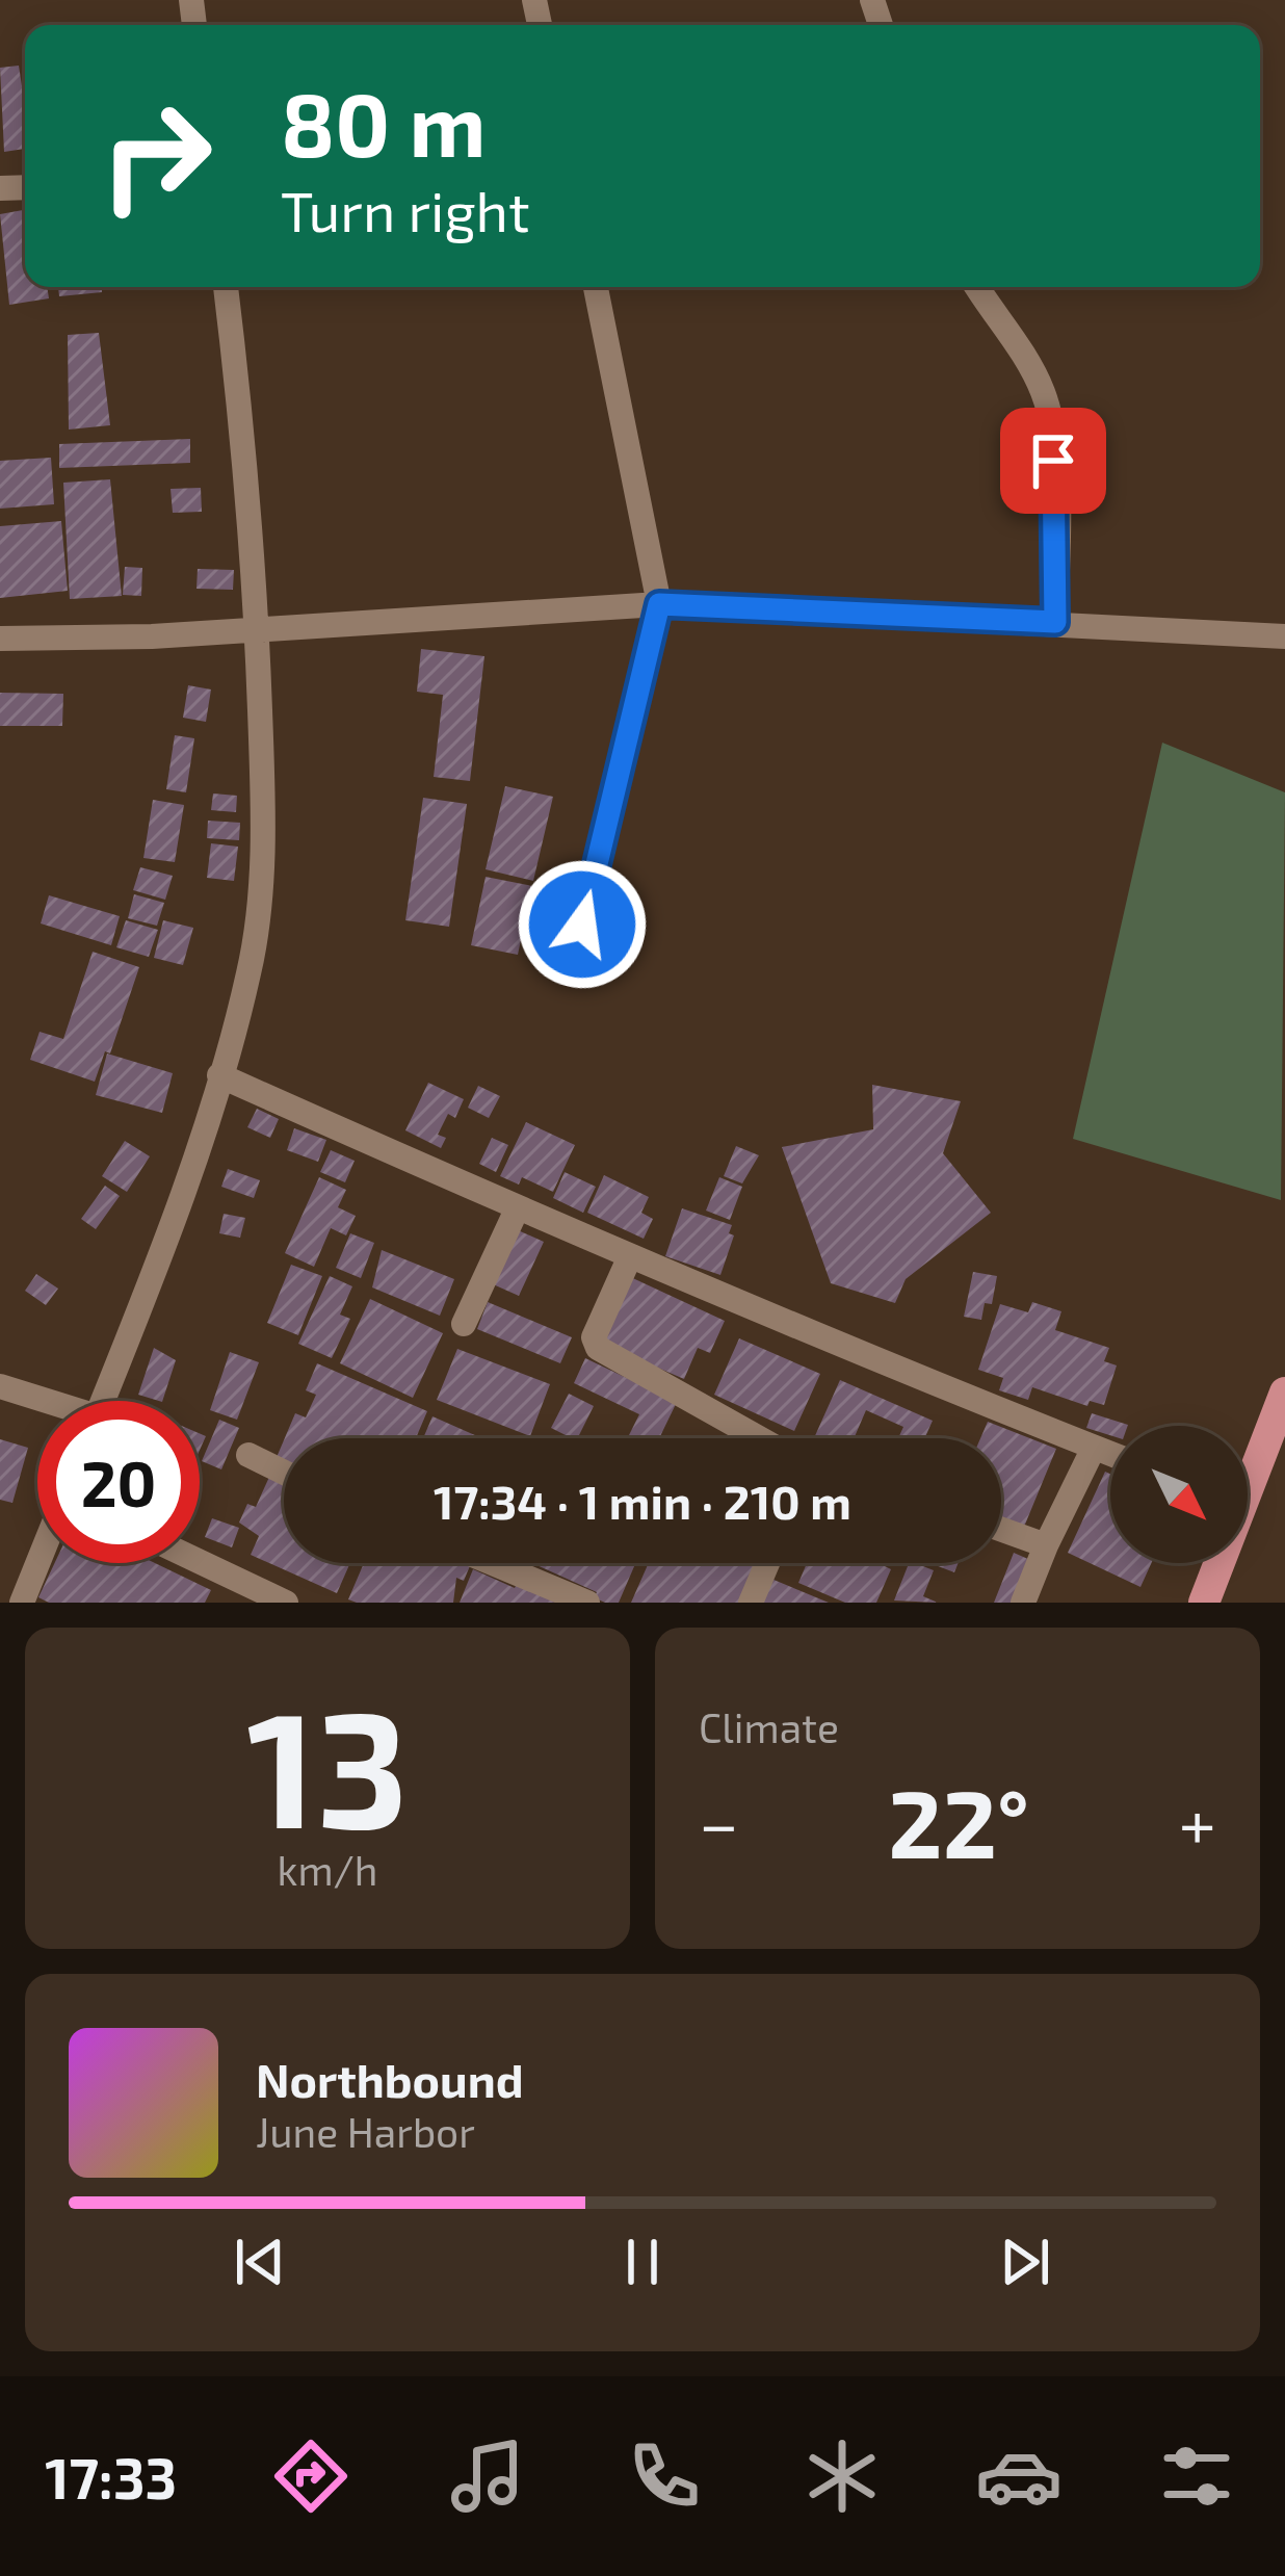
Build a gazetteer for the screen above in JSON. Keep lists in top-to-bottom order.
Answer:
{
  "north": "bottom right",
  "page": {
    "turn": ["80 m", "Turn right"],
    "limit": "20",
    "trip": "17:34 · 1 min · 210 m",
    "tile": [
      ["13", "km/h"],
      "Climate"
    ],
    "heat": ["−", "22°", "+"],
    "song": ["Northbound", "June Harbor"],
    "tabs": "17:33"
  }
}
